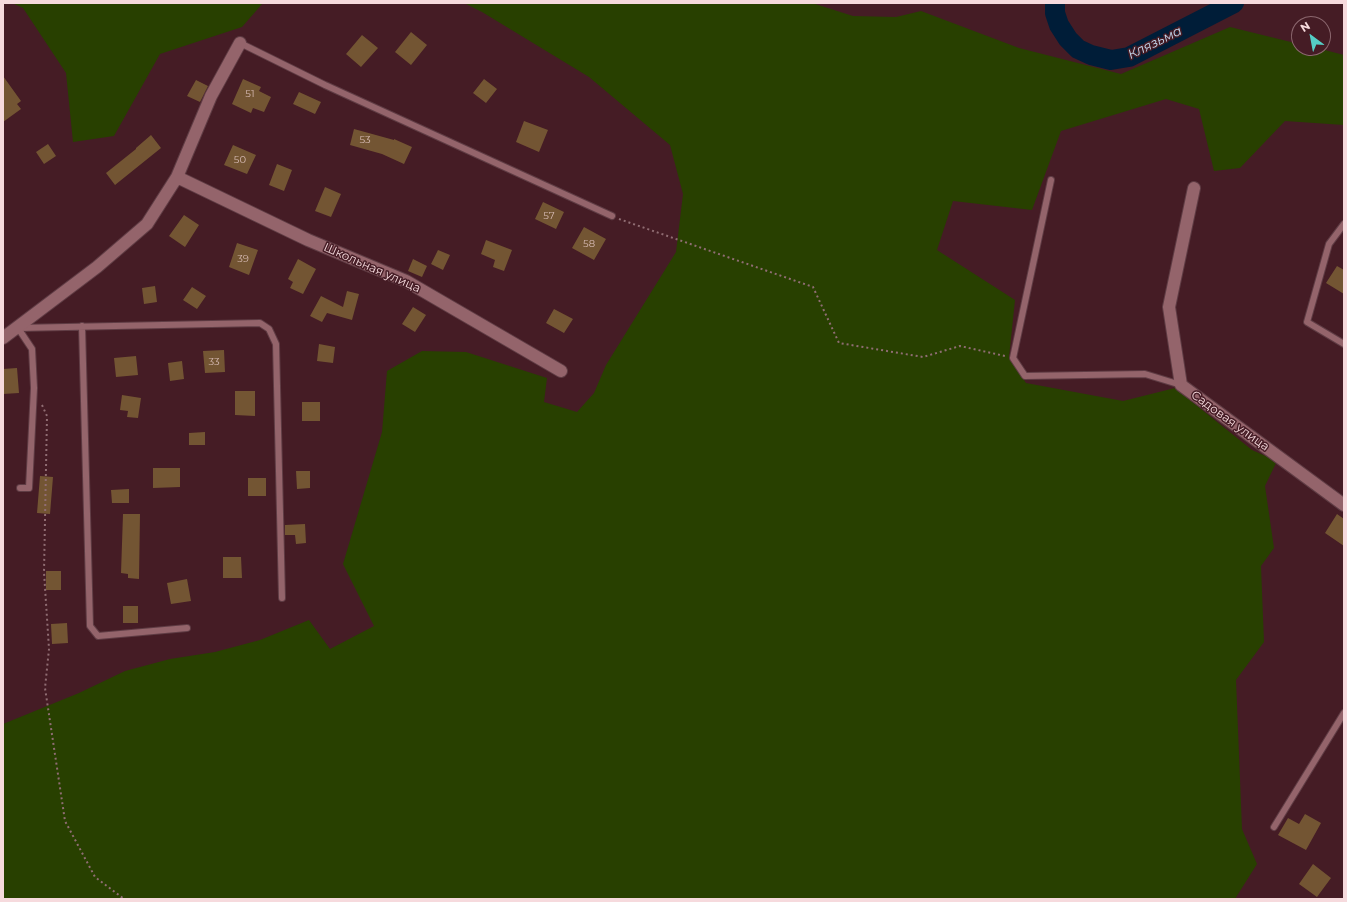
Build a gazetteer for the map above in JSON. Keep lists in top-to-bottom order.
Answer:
{
  "streets": {
    "street": ["Школьная улица", "Садовая улица"]
  },
  "water": ["Клязьма"],
  "house_numbers": [
    "51",
    "53",
    "50",
    "57",
    "58",
    "39",
    "33"
  ],
  "north": "top left"
}
